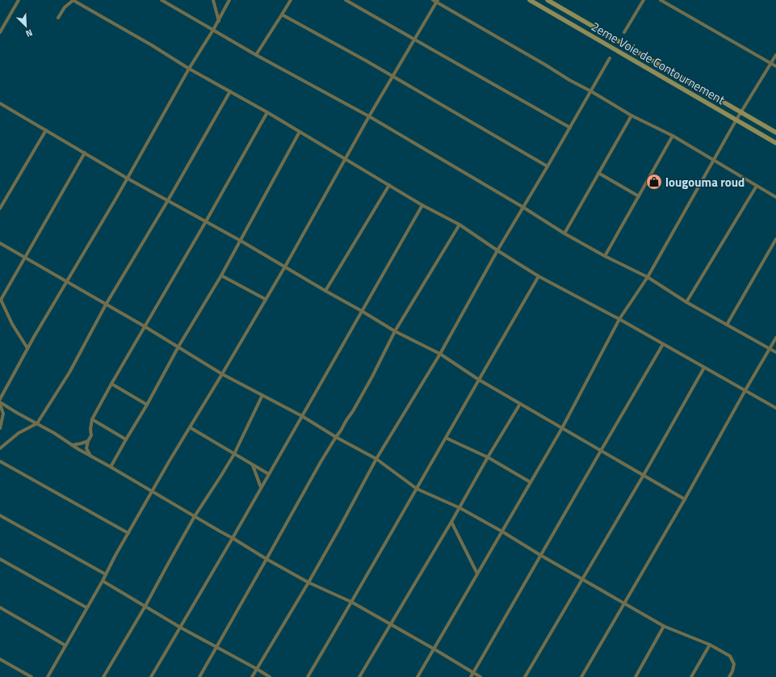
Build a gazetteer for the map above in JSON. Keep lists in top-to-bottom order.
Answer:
{
  "streets": {
    "main road": ["2eme Voie de Contournement"]
  },
  "places": {
    "shop": ["lougouma roud"]
  },
  "north": "bottom right"
}
